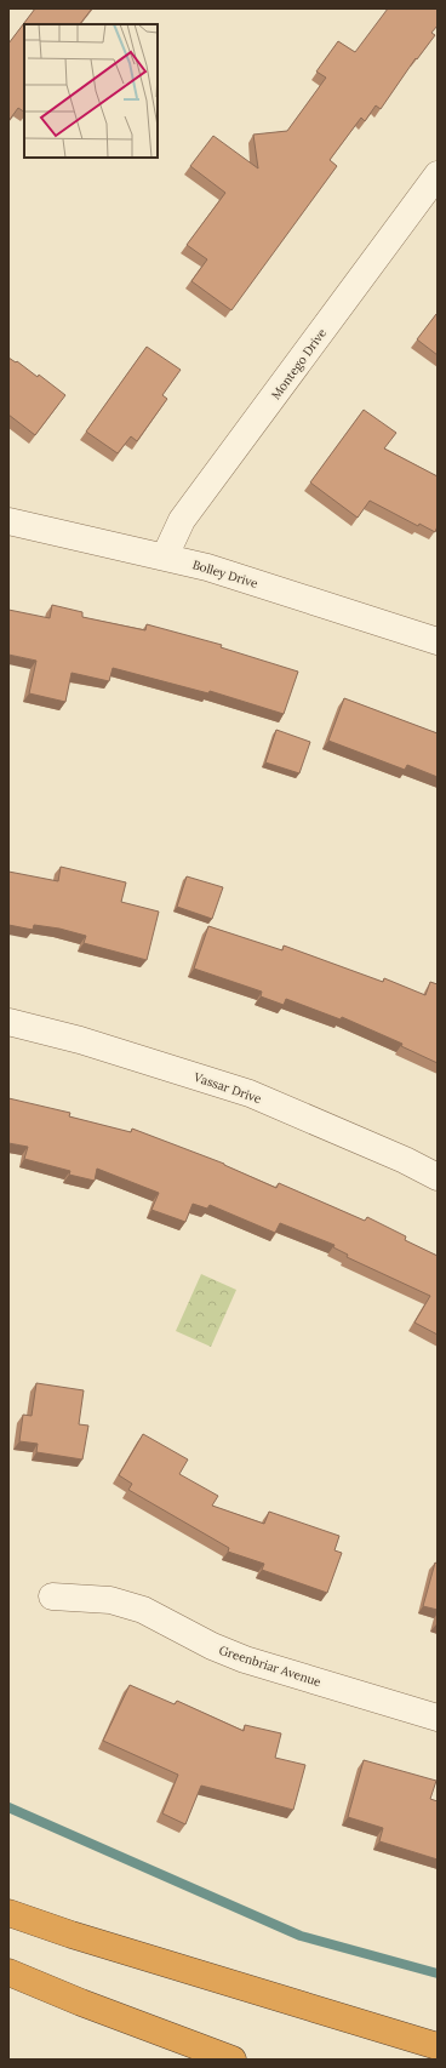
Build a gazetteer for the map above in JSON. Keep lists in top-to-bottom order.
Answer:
{
  "streets": {
    "street": [
      "Montego Drive",
      "Bolley Drive",
      "Vassar Drive",
      "Greenbriar Avenue"
    ]
  },
  "crossings": [
    ["Montego Drive", "Bolley Drive"]
  ]
}
